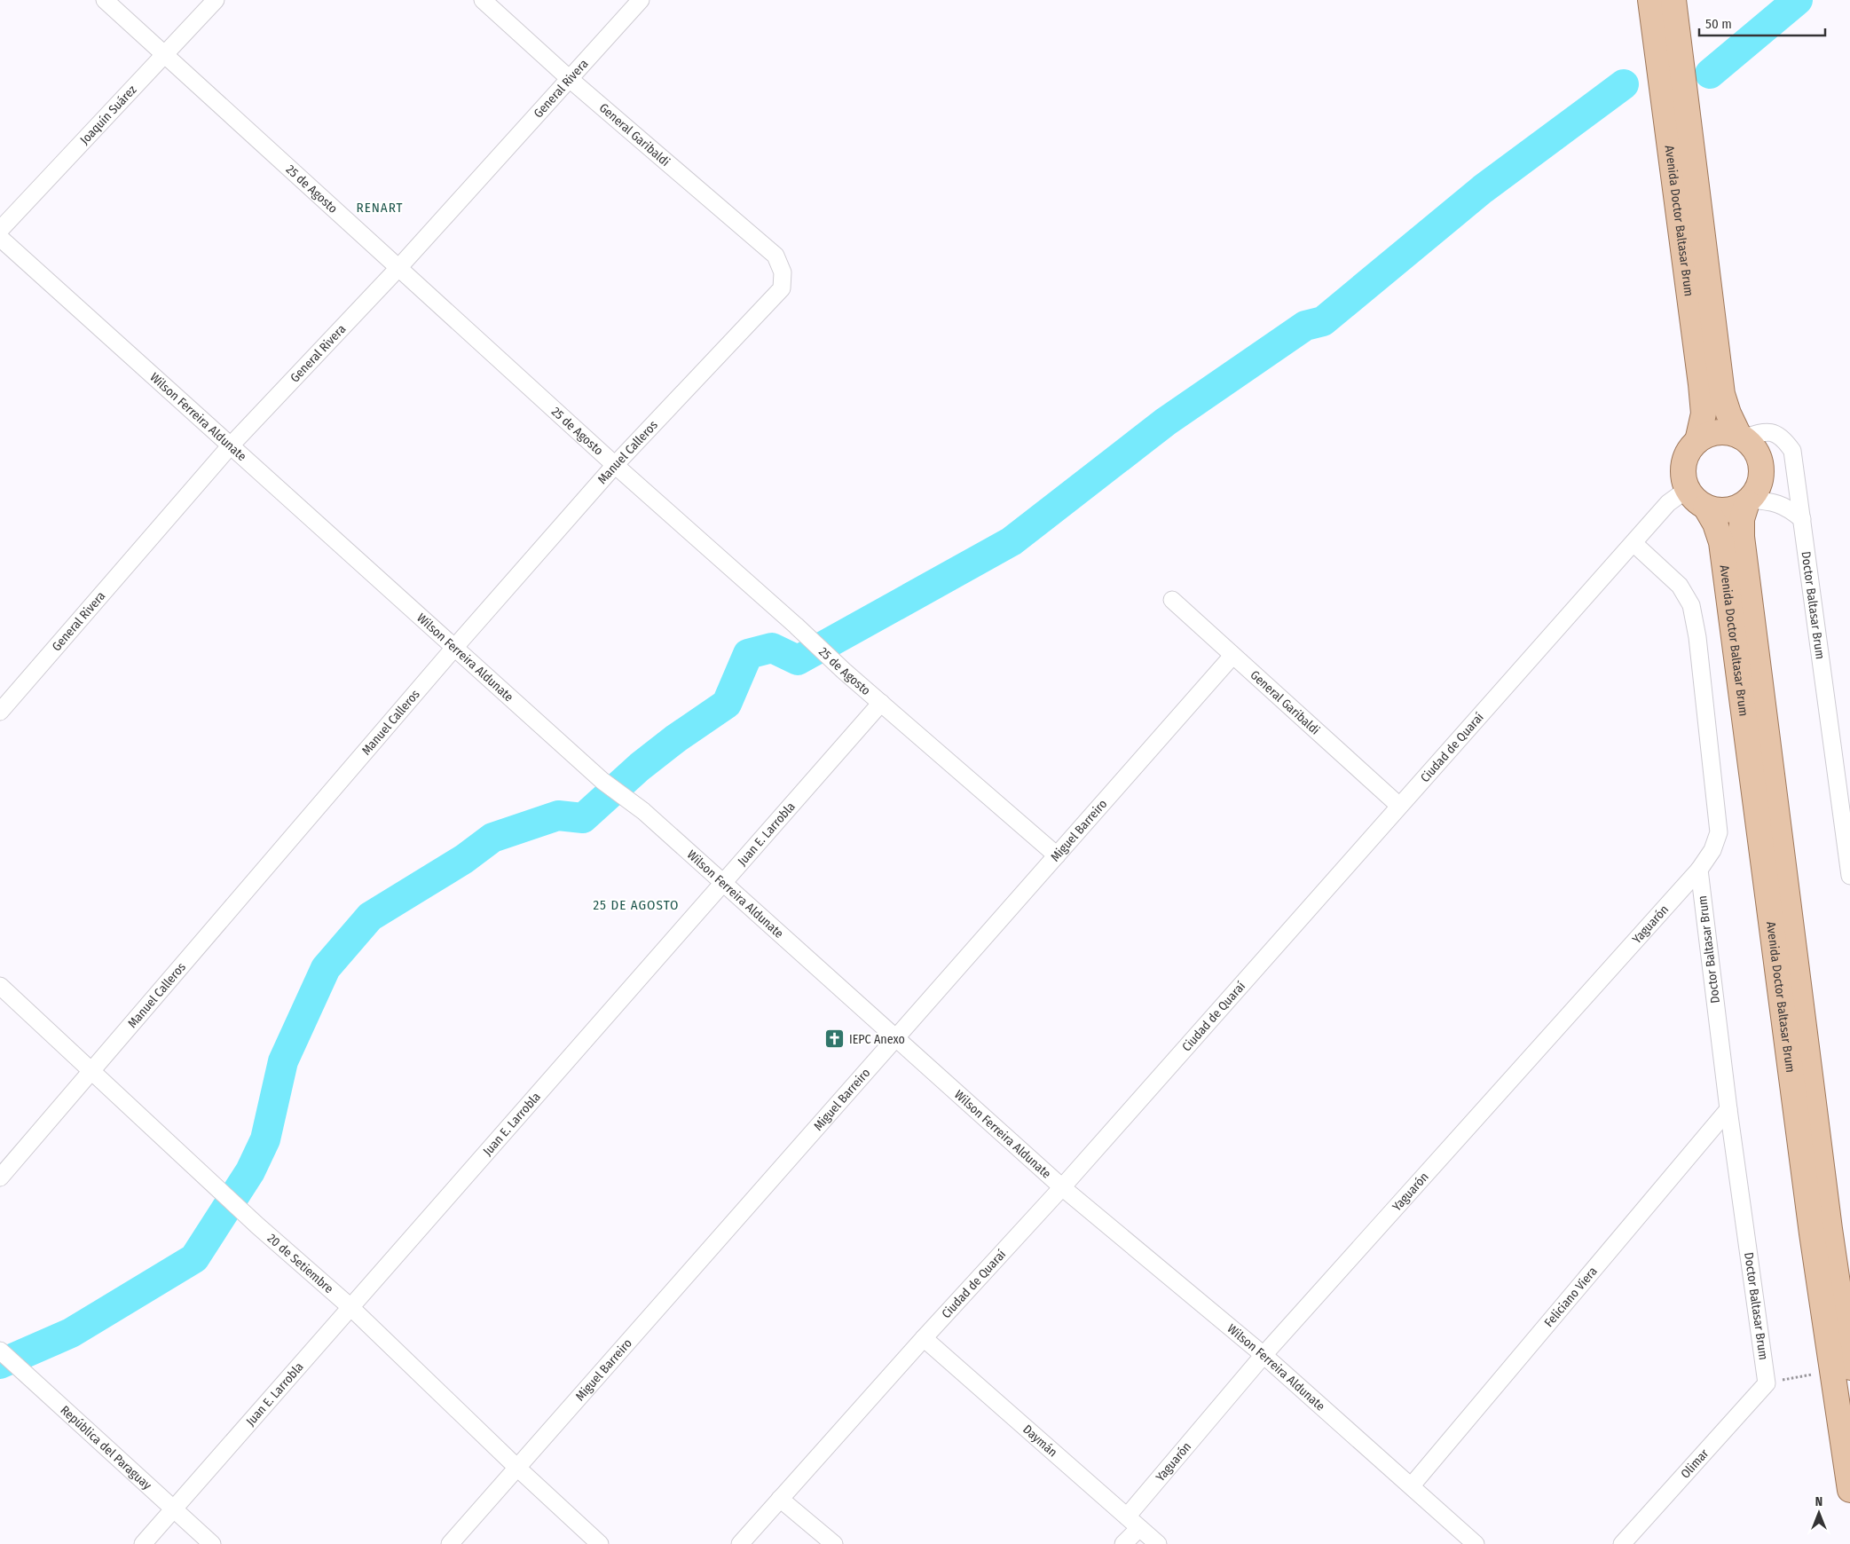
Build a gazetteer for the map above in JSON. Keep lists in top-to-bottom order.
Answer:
{
  "streets": {
    "main road": ["Avenida Doctor Baltasar Brum"],
    "street": [
      "General Rivera",
      "Joaquín Suárez",
      "General Garibaldi",
      "25 de Agosto",
      "Wilson Ferreira Aldunate",
      "Manuel Calleros",
      "Doctor Baltasar Brum",
      "Ciudad de Quaraí",
      "Miguel Barreiro",
      "Juan E. Larrobla",
      "Yaguarón",
      "20 de Setiembre",
      "Feliciano Viera",
      "Daymán",
      "República del Paraguay",
      "Olimar"
    ]
  },
  "crossings": [
    ["General Rivera", "General Garibaldi"],
    ["General Rivera", "25 de Agosto"],
    ["General Rivera", "Wilson Ferreira Aldunate"],
    ["Joaquín Suárez", "25 de Agosto"],
    ["General Garibaldi", "Manuel Calleros"],
    ["General Garibaldi", "Ciudad de Quaraí"],
    ["General Garibaldi", "Miguel Barreiro"],
    ["25 de Agosto", "Manuel Calleros"],
    ["25 de Agosto", "Miguel Barreiro"],
    ["25 de Agosto", "Juan E. Larrobla"],
    ["Avenida Doctor Baltasar Brum", "Doctor Baltasar Brum"],
    ["Avenida Doctor Baltasar Brum", "Ciudad de Quaraí"],
    ["Wilson Ferreira Aldunate", "Manuel Calleros"],
    ["Wilson Ferreira Aldunate", "Ciudad de Quaraí"],
    ["Wilson Ferreira Aldunate", "Miguel Barreiro"],
    ["Wilson Ferreira Aldunate", "Juan E. Larrobla"],
    ["Wilson Ferreira Aldunate", "Yaguarón"],
    ["Wilson Ferreira Aldunate", "Feliciano Viera"],
    ["Manuel Calleros", "20 de Setiembre"],
    ["Doctor Baltasar Brum", "Ciudad de Quaraí"],
    ["Doctor Baltasar Brum", "Yaguarón"],
    ["Doctor Baltasar Brum", "Feliciano Viera"],
    ["Doctor Baltasar Brum", "Olimar"],
    ["Ciudad de Quaraí", "Daymán"],
    ["Miguel Barreiro", "20 de Setiembre"],
    ["Juan E. Larrobla", "20 de Setiembre"],
    ["Juan E. Larrobla", "República del Paraguay"],
    ["Yaguarón", "Daymán"]
  ],
  "districts": ["RENART", "25 DE AGOSTO"],
  "places": {
    "church": ["IEPC Anexo"]
  },
  "scale_bar": "50 m",
  "north": "top"
}
